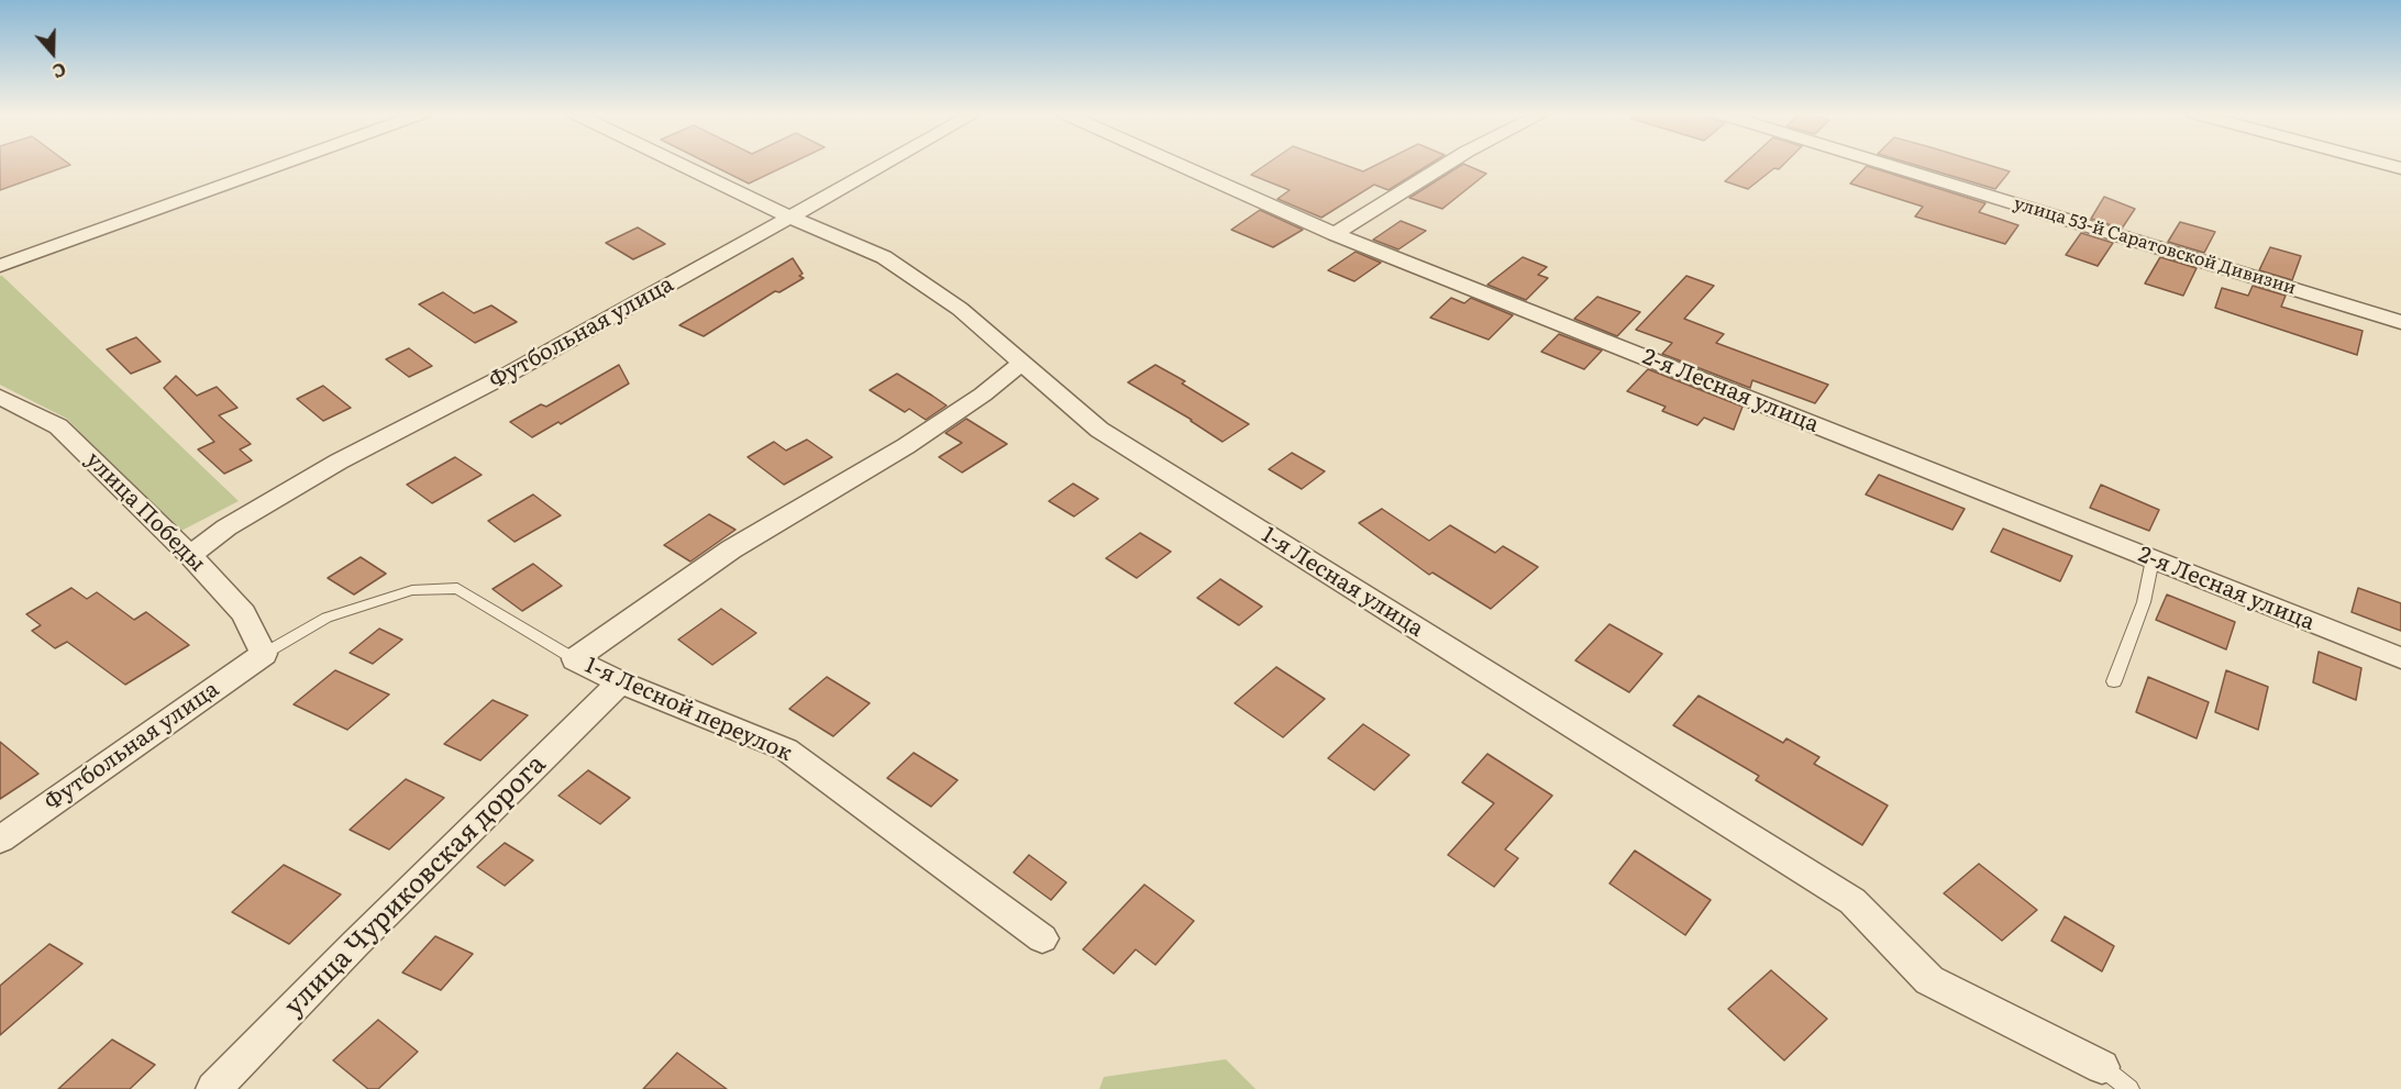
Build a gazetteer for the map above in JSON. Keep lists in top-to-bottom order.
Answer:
{
  "streets": {
    "street": [
      "улица 53-й Саратовской Дивизии",
      "Футбольная улица",
      "2-я Лесная улица",
      "улица Победы",
      "1-я Лесная улица",
      "1-я Лесной переулок",
      "улица Чуриковская дорога"
    ]
  },
  "crossings": [
    ["Футбольная улица", "улица Победы"],
    ["Футбольная улица", "1-я Лесная улица"],
    ["1-я Лесная улица", "1-я Лесной переулок"],
    ["1-я Лесной переулок", "улица Чуриковская дорога"]
  ],
  "north": "bottom"
}
